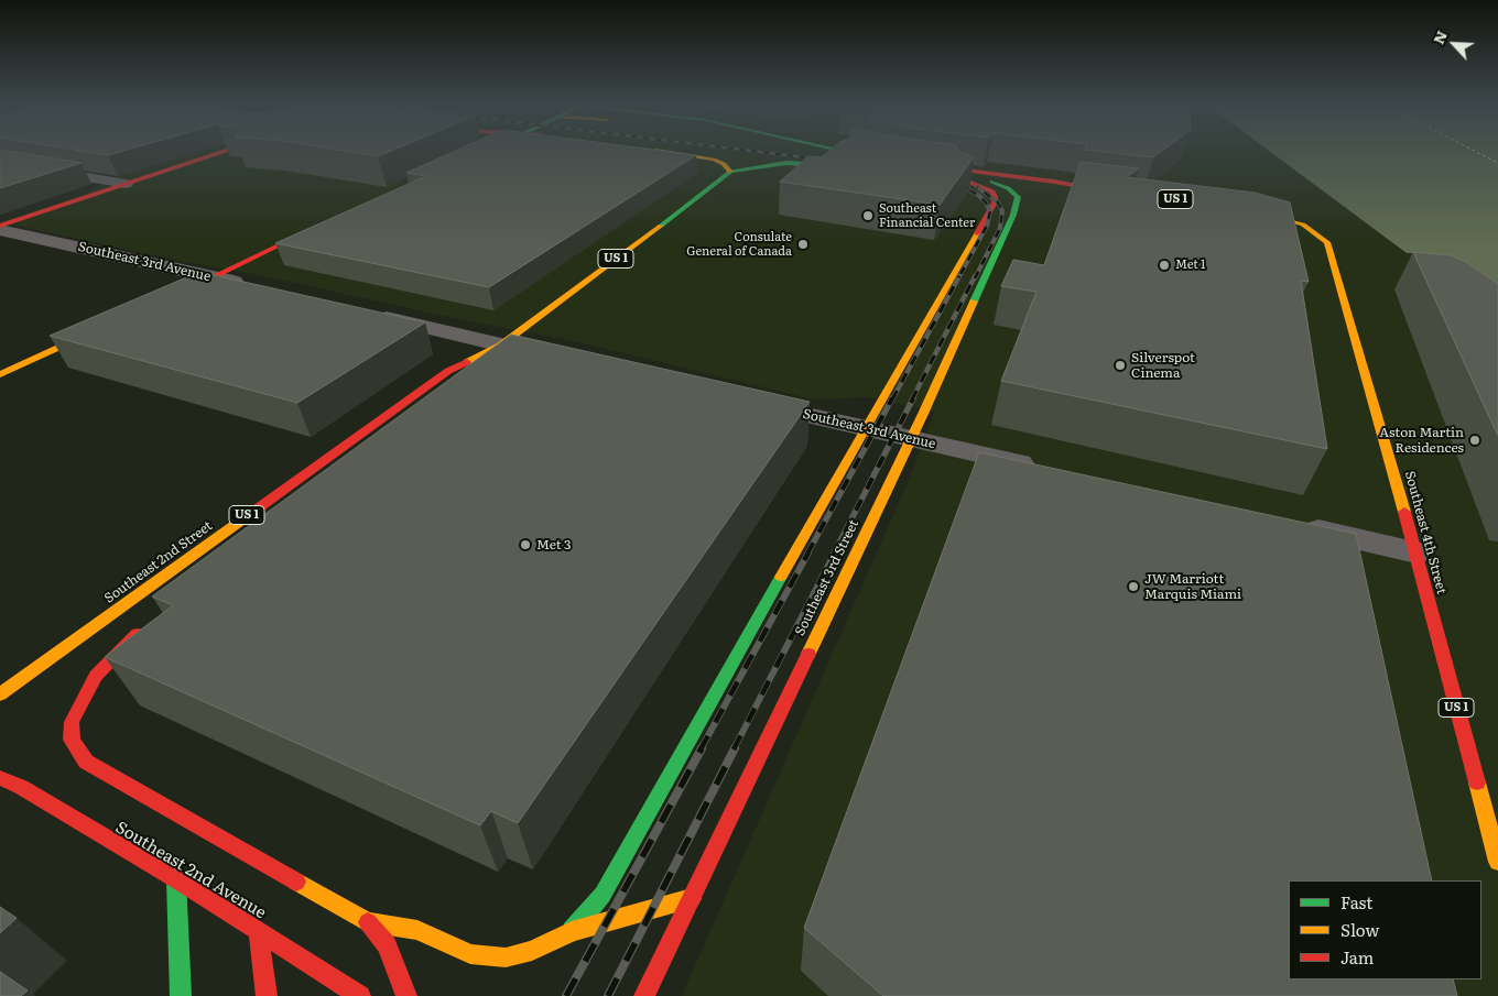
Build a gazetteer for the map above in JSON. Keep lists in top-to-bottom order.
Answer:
{
  "streets": {
    "main road": [
      "US 1",
      "Southeast 4th Street",
      "Southeast 2nd Street",
      "Southeast 3rd Street",
      "Southeast 2nd Avenue"
    ],
    "street": ["Southeast 3rd Avenue"]
  },
  "crossings": [
    ["Southeast 3rd Avenue", "Southeast 3rd Street"]
  ],
  "places": [
    "Southeast Financial Center",
    "Consulate General of Canada",
    "Met 1",
    "Silverspot Cinema",
    "Aston Martin Residences",
    "Met 3",
    "JW Marriott Marquis Miami"
  ],
  "legend": ["Fast", "Slow", "Jam"],
  "north": "top left"
}
